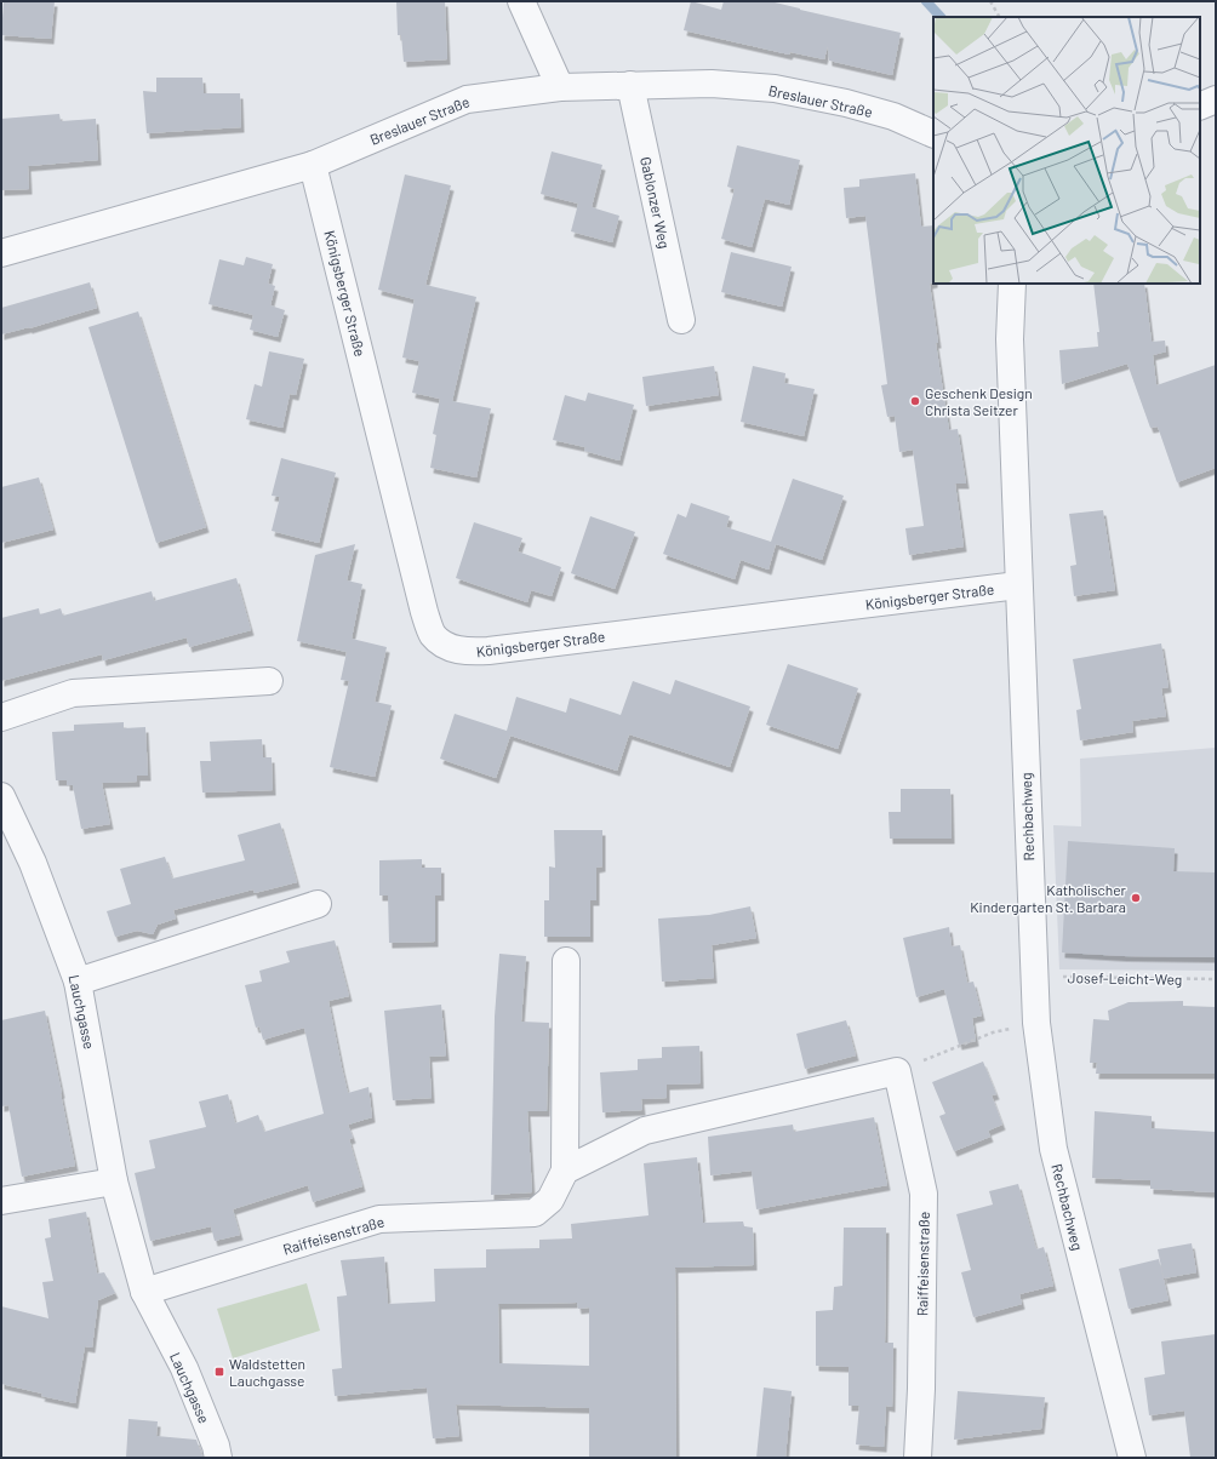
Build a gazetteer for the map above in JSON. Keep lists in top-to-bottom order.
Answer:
{
  "streets": {
    "street": [
      "Breslauer Straße",
      "Gablonzer Weg",
      "Königsberger Straße",
      "Rechbachweg",
      "Lauchgasse",
      "Raiffeisenstraße"
    ],
    "path": ["Josef-Leicht-Weg"]
  },
  "crossings": [
    ["Breslauer Straße", "Gablonzer Weg"],
    ["Breslauer Straße", "Königsberger Straße"],
    ["Königsberger Straße", "Rechbachweg"],
    ["Rechbachweg", "Josef-Leicht-Weg"],
    ["Lauchgasse", "Raiffeisenstraße"]
  ],
  "places": {
    "other": ["Geschenk Design Christa Seitzer", "Katholischer Kindergarten St. Barbara"],
    "transit": ["Waldstetten Lauchgasse"]
  }
}
